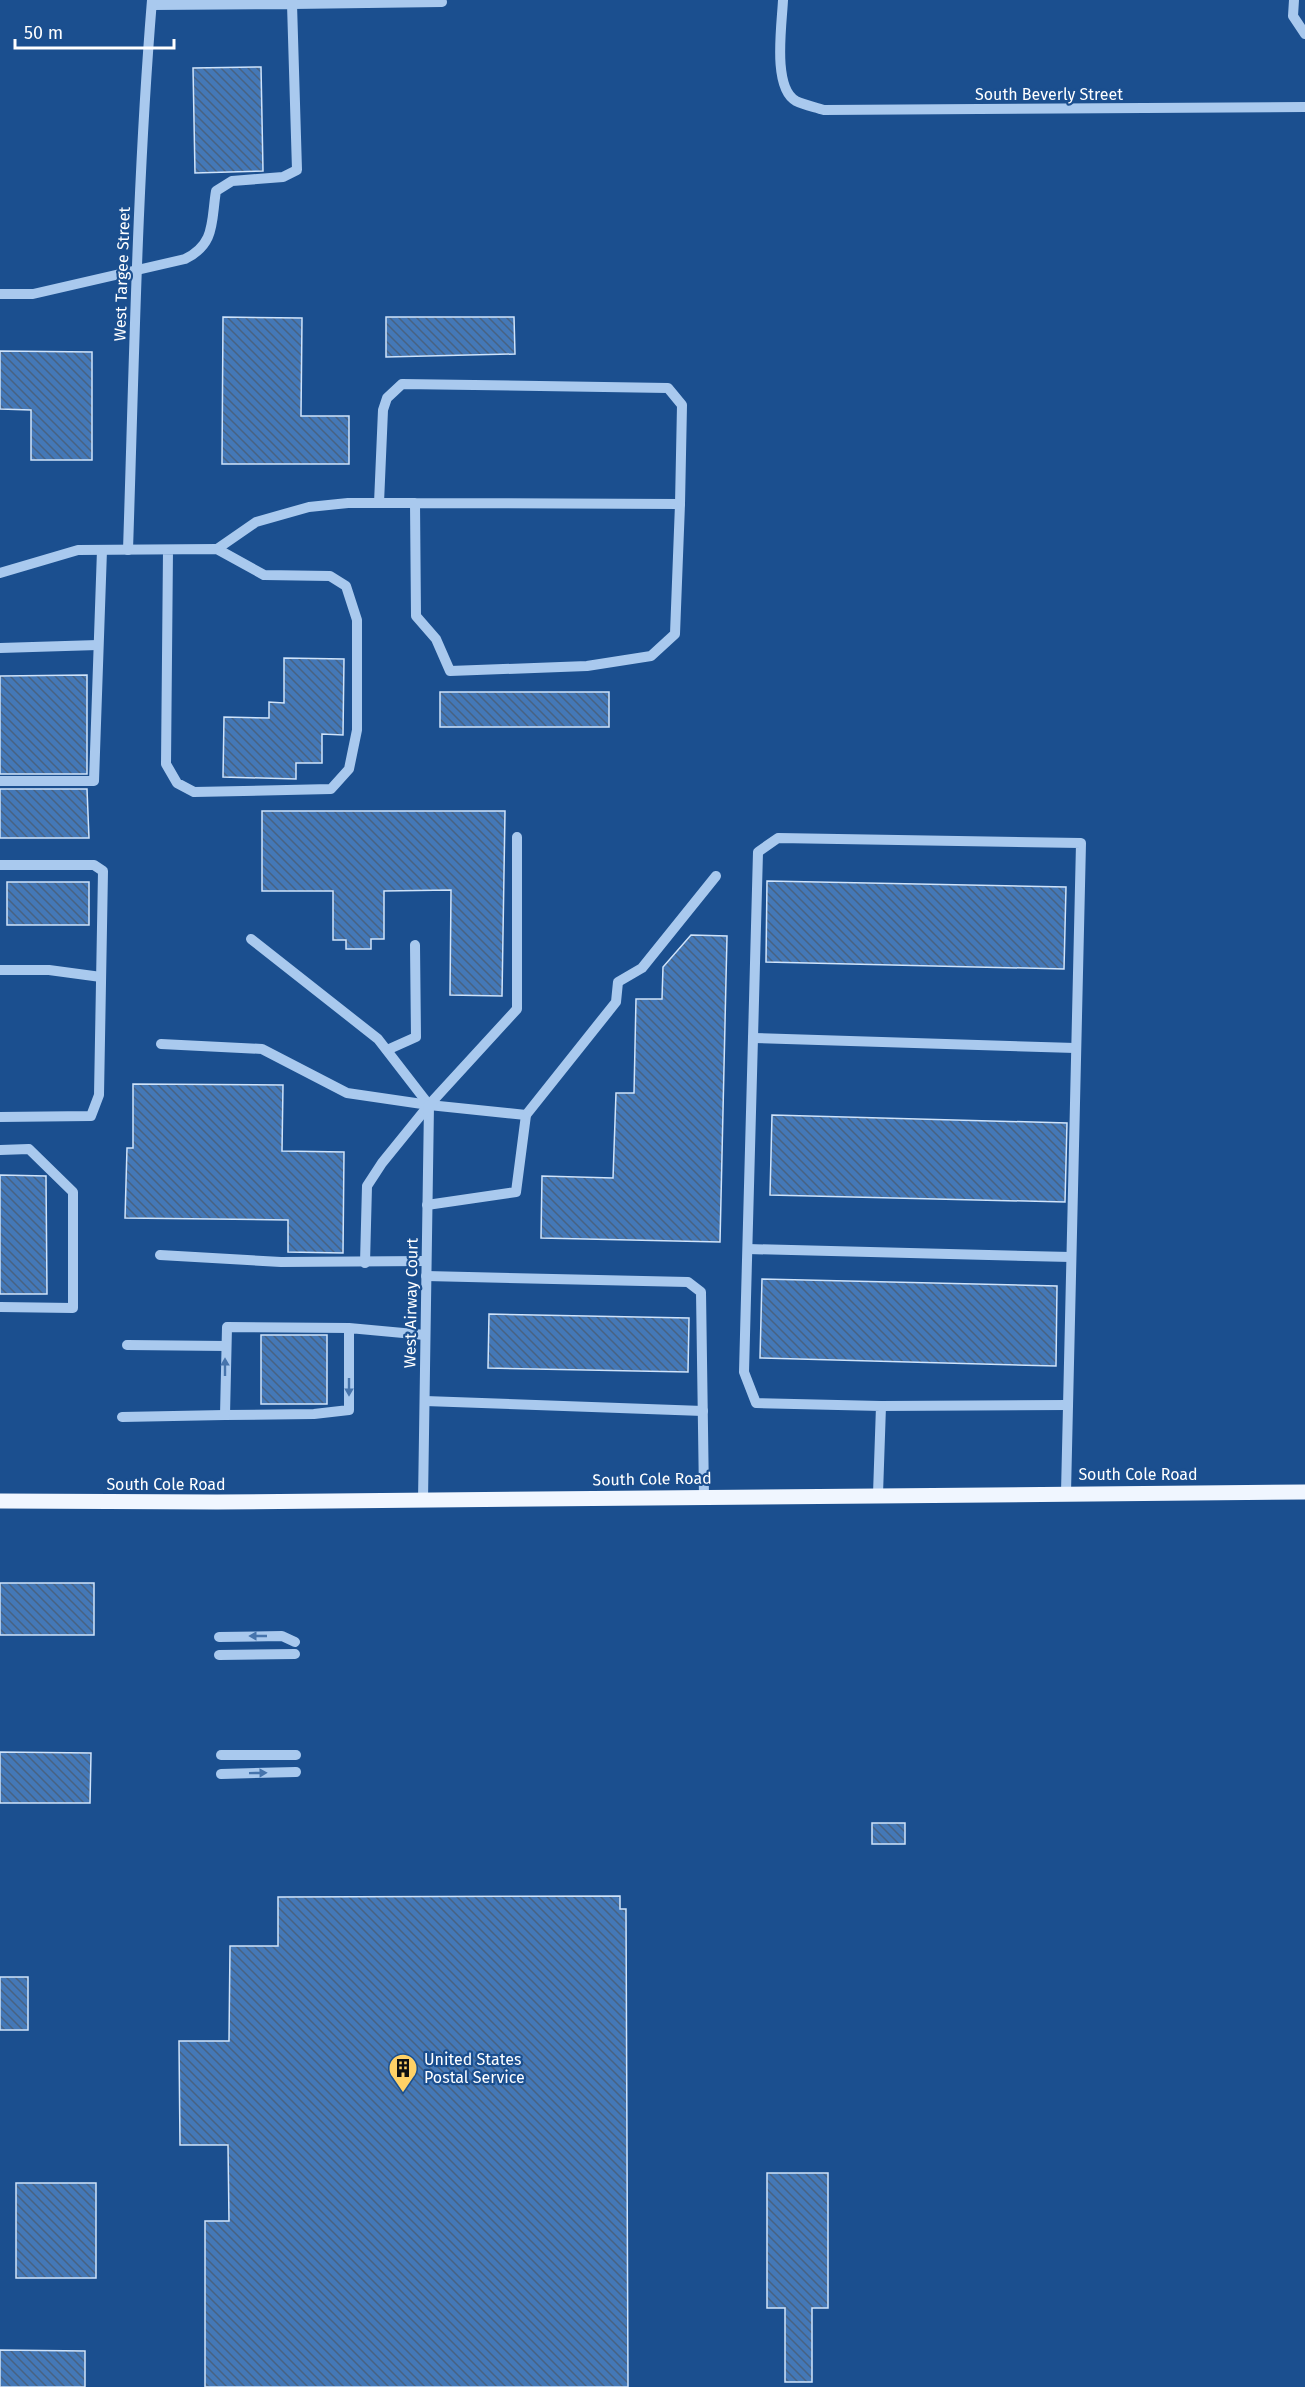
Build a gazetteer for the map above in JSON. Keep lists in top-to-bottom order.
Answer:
{
  "streets": {
    "main road": ["South Cole Road"],
    "street": ["South Beverly Street", "West Targee Street", "West Airway Court"]
  },
  "crossings": [
    ["West Airway Court", "South Cole Road"]
  ],
  "places": {
    "building": ["United States Postal Service"]
  },
  "scale_bar": "50 m"
}
